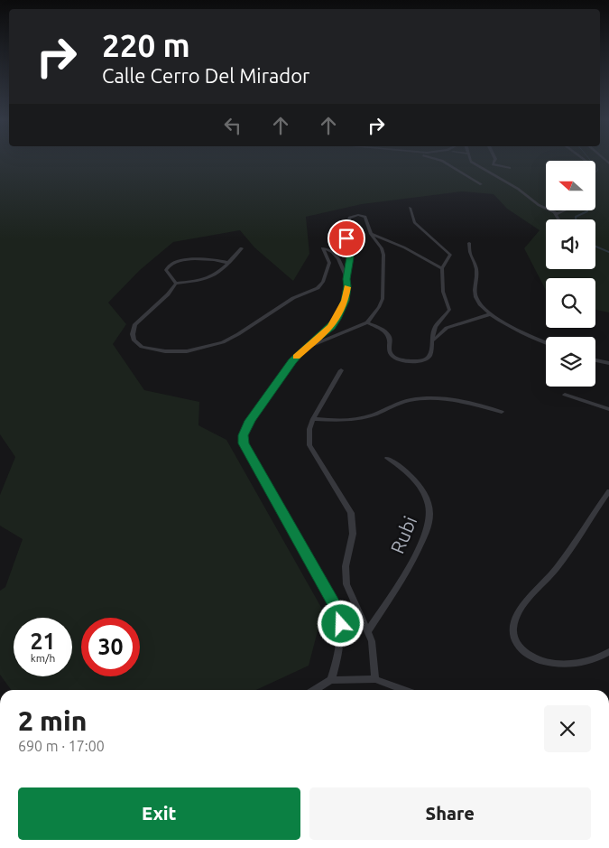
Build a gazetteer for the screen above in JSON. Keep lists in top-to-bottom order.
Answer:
{
  "streets": {
    "street": ["Rubi"]
  },
  "north": "left",
  "page": {
    "turn": ["220 m", "Calle Cerro Del Mirador"],
    "speed": "21 km/h",
    "limit": "30",
    "heading": ["2 min", "690 m · 17:00"],
    "buttons": ["Exit", "Share"]
  }
}
